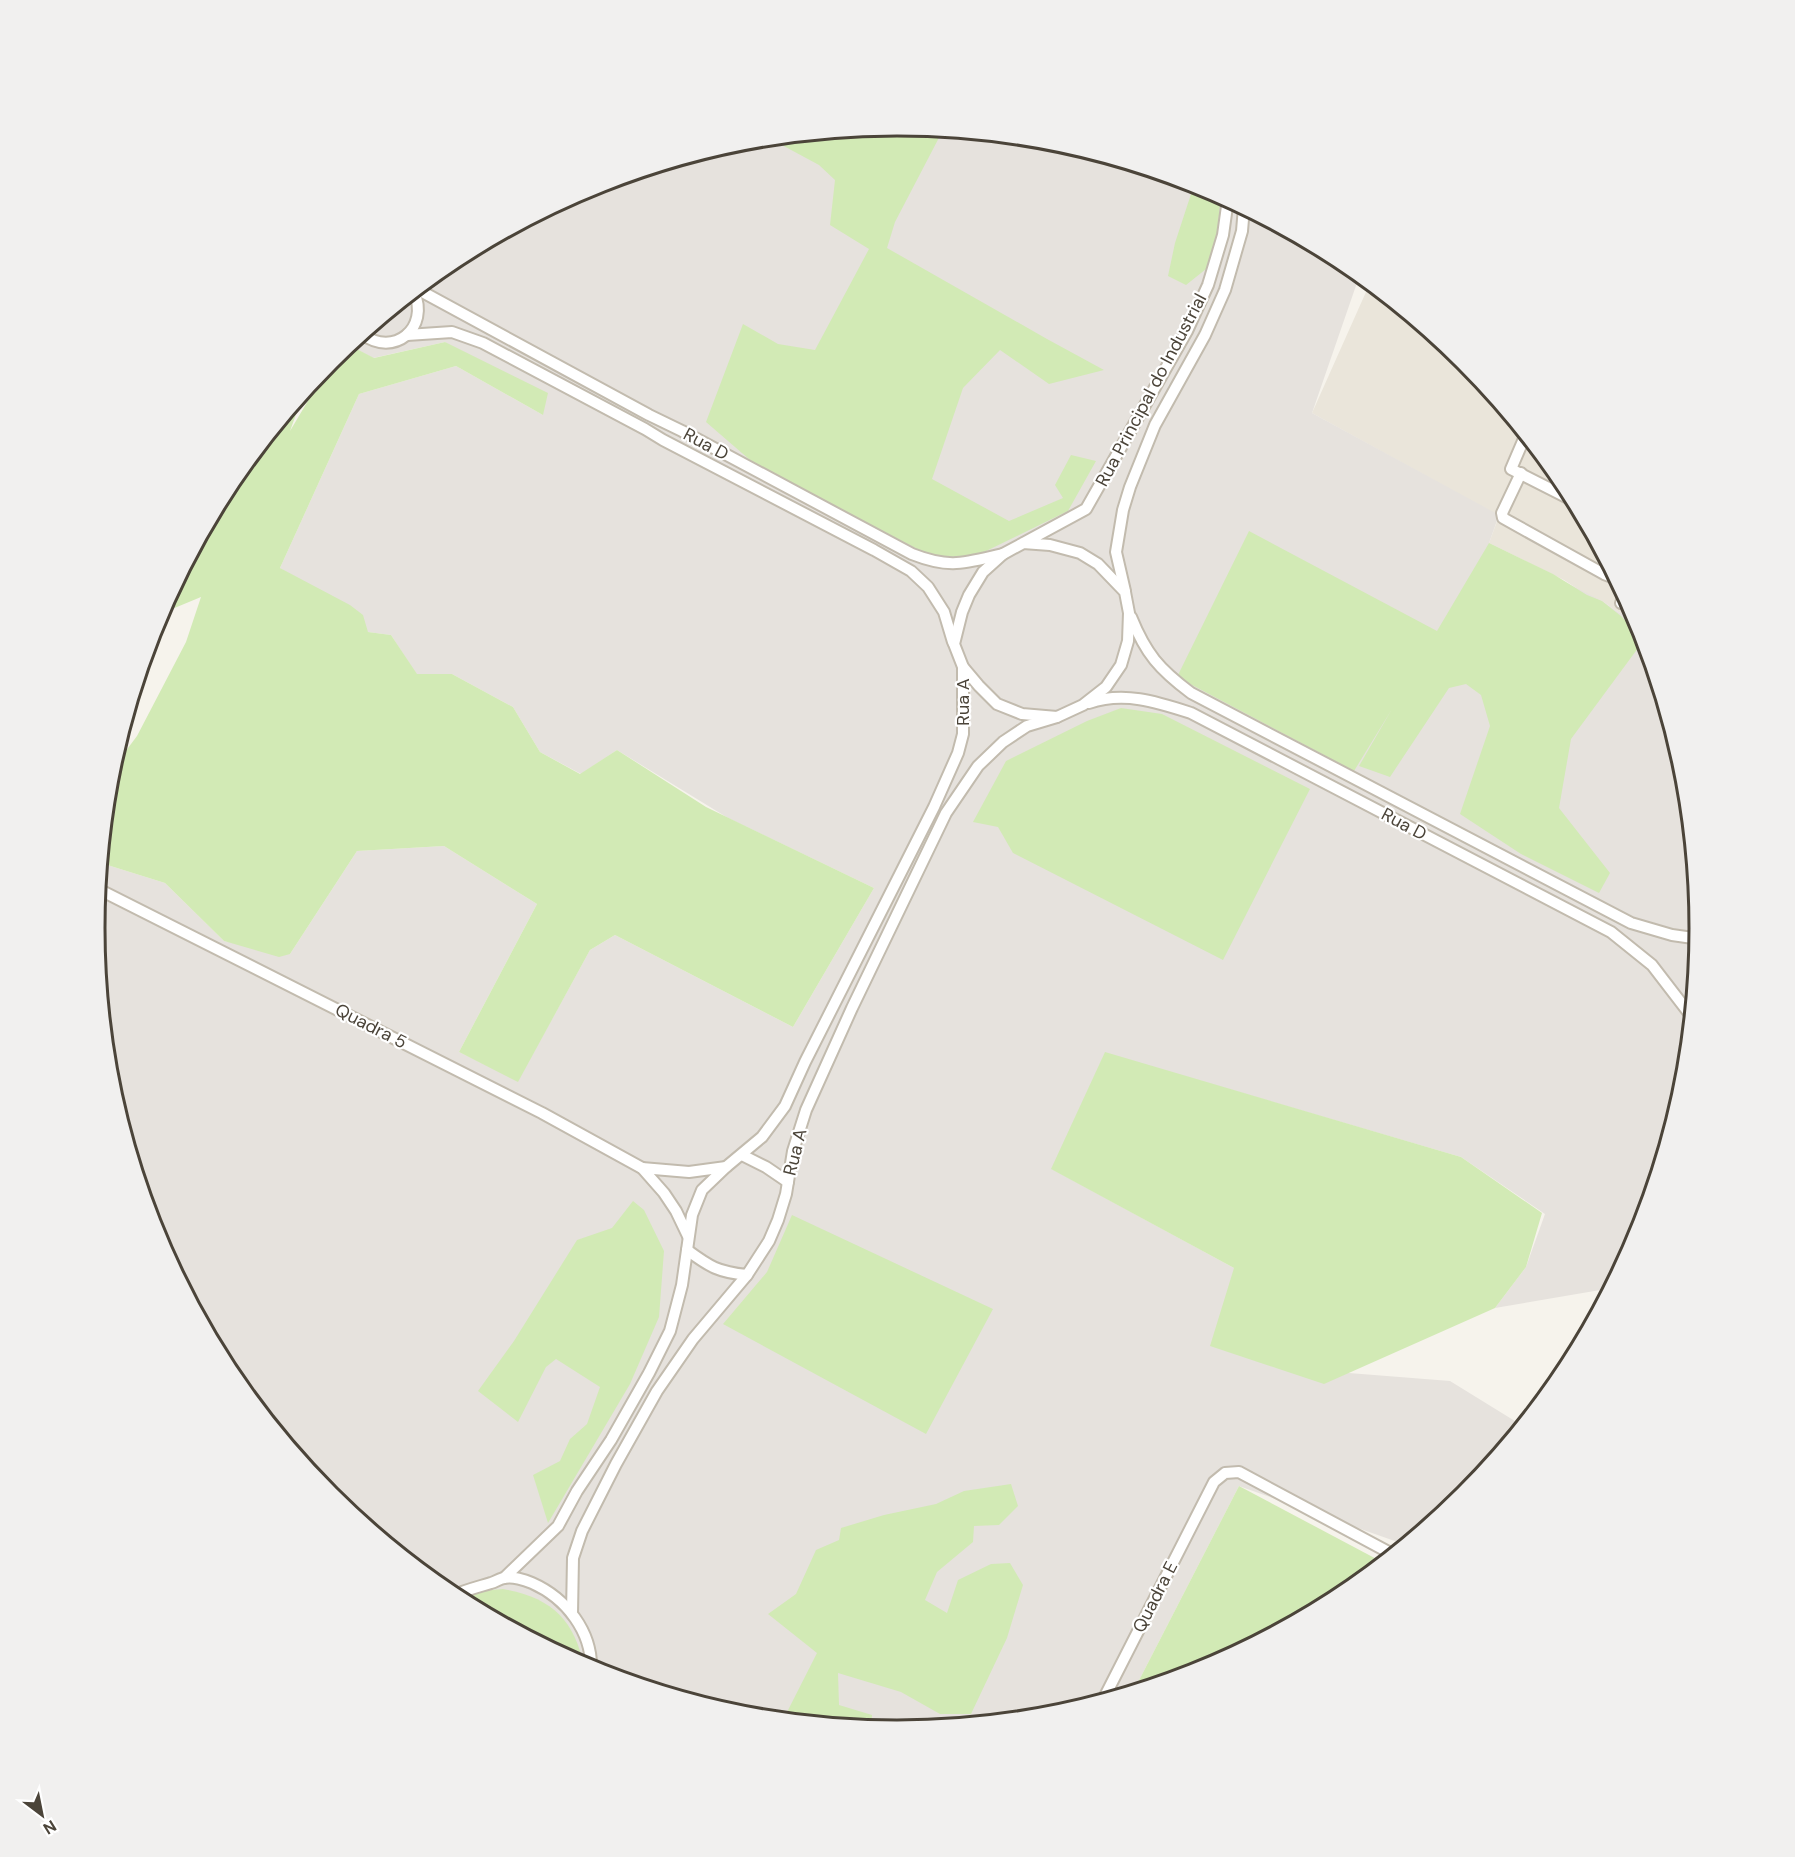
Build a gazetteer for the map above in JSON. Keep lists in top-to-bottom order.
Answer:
{
  "streets": {
    "street": [
      "Rua Principal do Industrial",
      "Rua D",
      "Rua A",
      "Quadra 5",
      "Quadra E"
    ]
  },
  "crossings": [
    ["Rua Principal do Industrial", "Rua D"],
    ["Rua Principal do Industrial", "Rua A"],
    ["Rua D", "Rua A"],
    ["Rua A", "Quadra 5"]
  ],
  "north": "bottom right"
}
